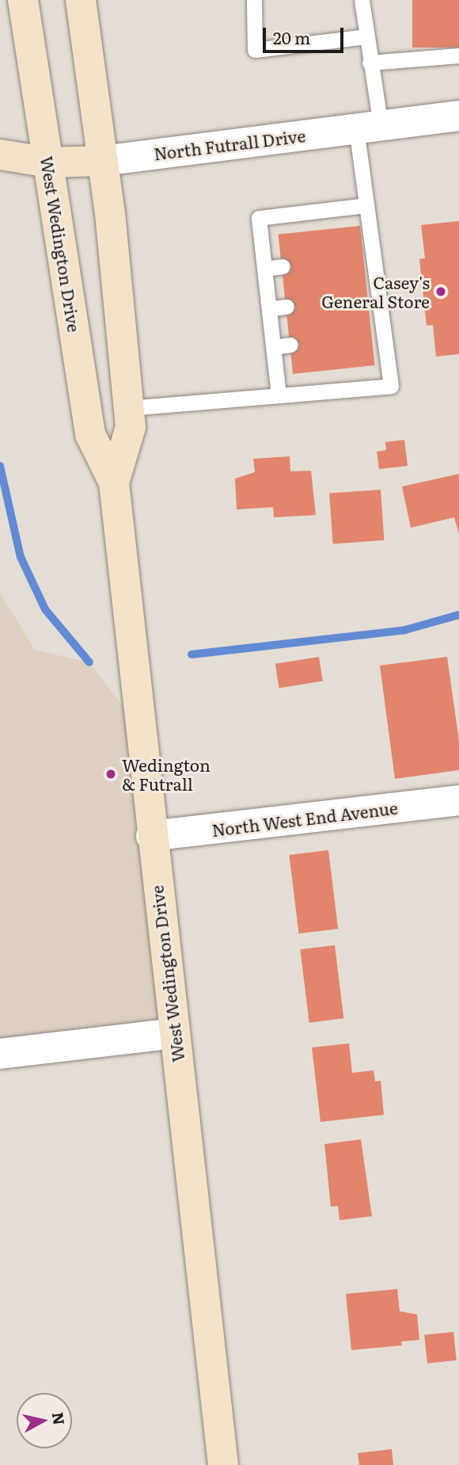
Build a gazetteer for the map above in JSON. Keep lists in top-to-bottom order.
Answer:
{
  "streets": {
    "main road": ["North Futrall Drive", "West Wedington Drive"],
    "street": ["North West End Avenue"]
  },
  "crossings": [
    ["North Futrall Drive", "West Wedington Drive"],
    ["West Wedington Drive", "North West End Avenue"]
  ],
  "places": ["Casey's General Store", "Wedington & Futrall"],
  "scale_bar": "20 m",
  "north": "right"
}
